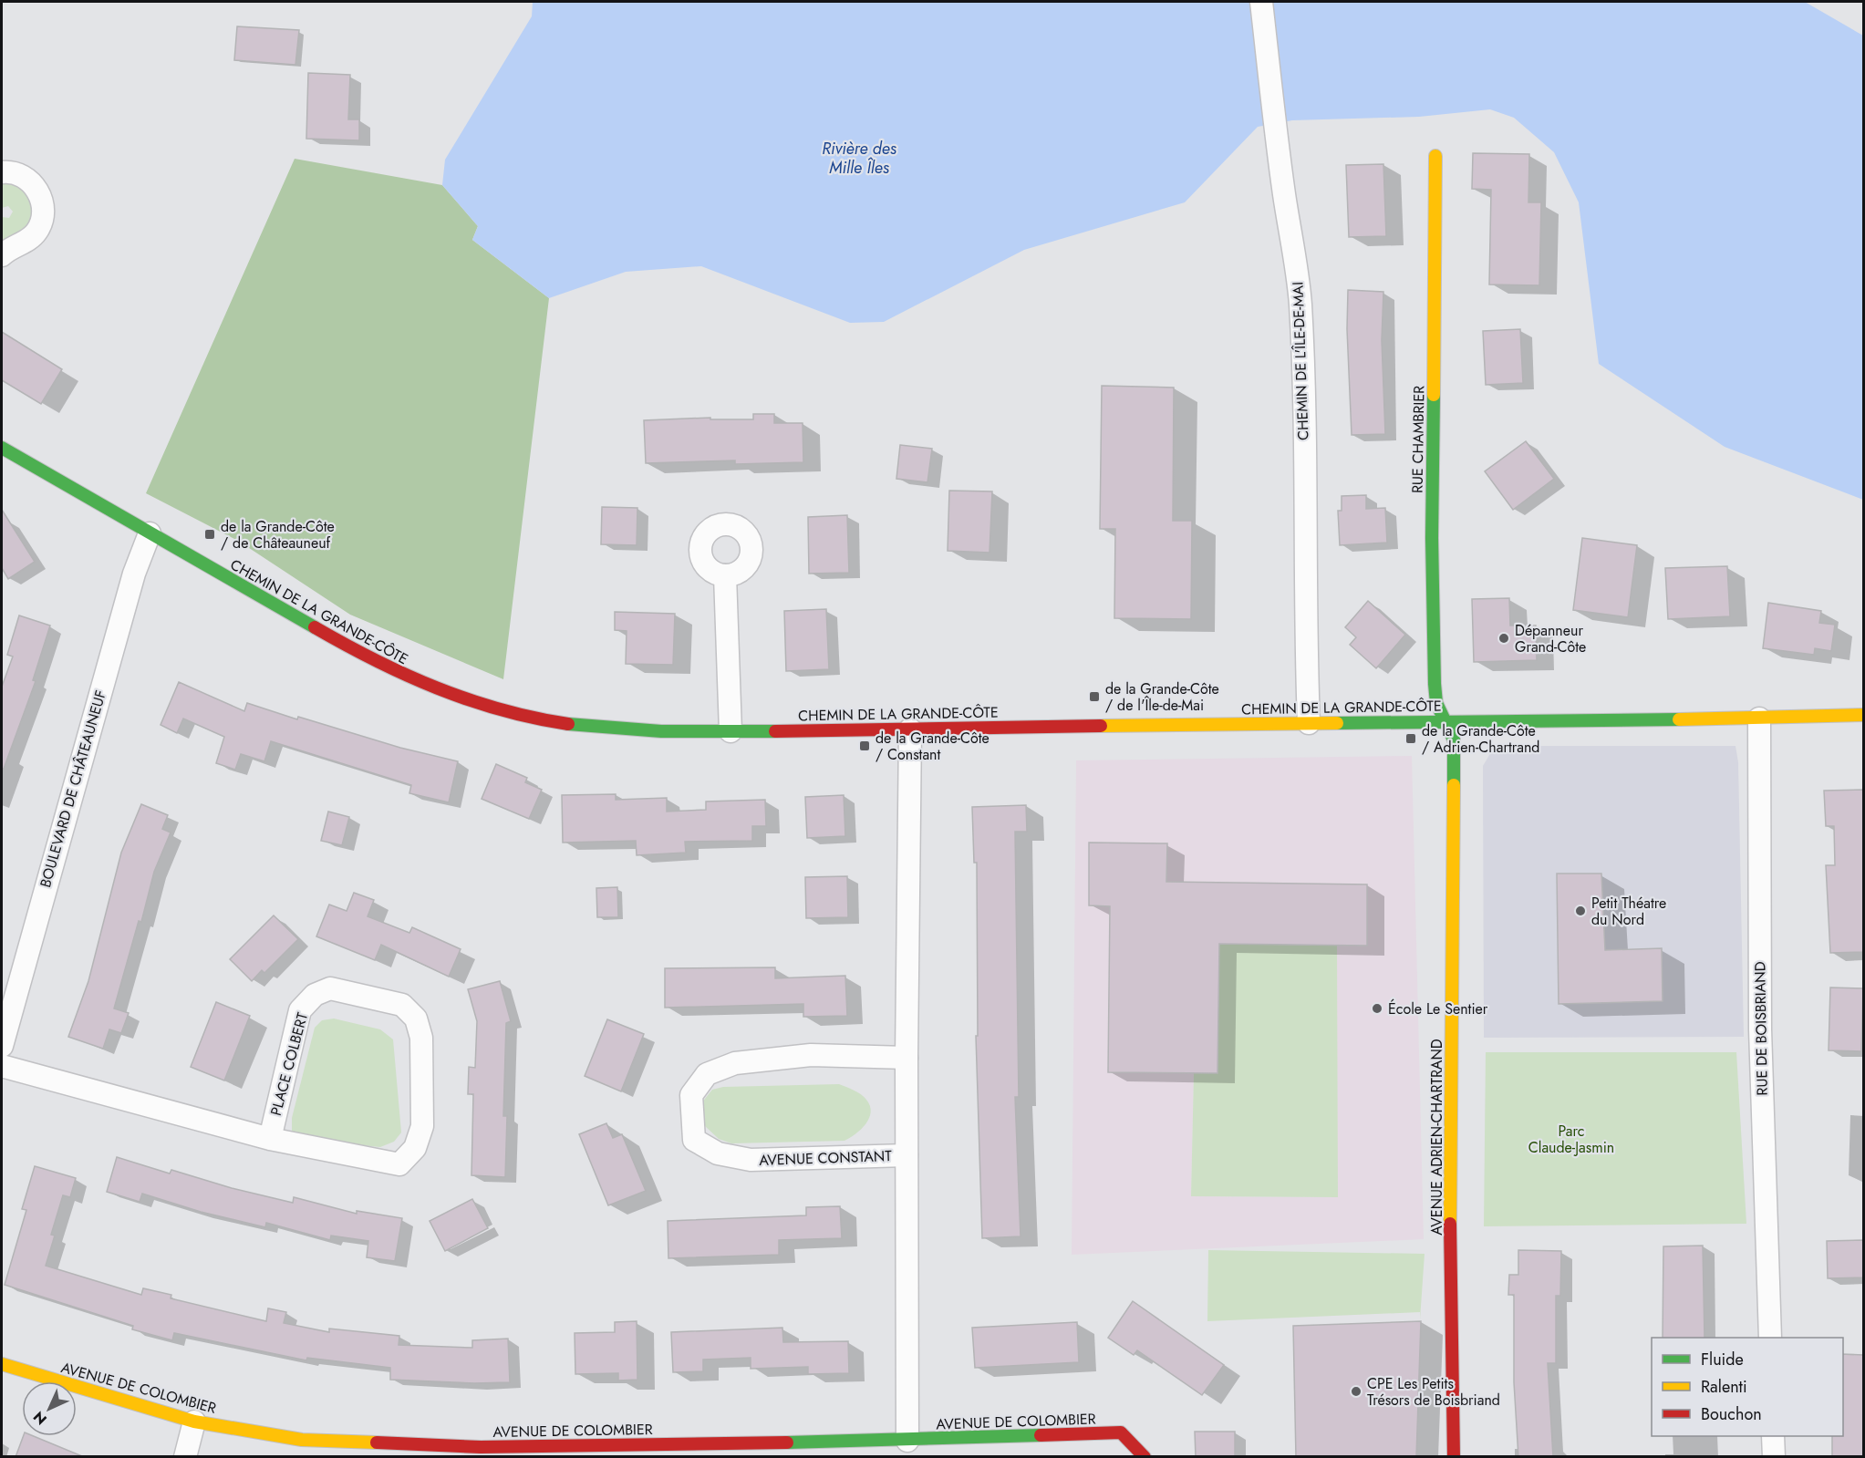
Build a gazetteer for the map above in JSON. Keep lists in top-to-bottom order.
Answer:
{
  "streets": {
    "street": [
      "CHEMIN DE L'ÎLE-DE-MAI",
      "RUE CHAMBRIER",
      "CHEMIN DE LA GRANDE-CÔTE",
      "BOULEVARD DE CHÂTEAUNEUF",
      "RUE DE BOISBRIAND",
      "PLACE COLBERT",
      "AVENUE ADRIEN-CHARTRAND",
      "AVENUE CONSTANT",
      "AVENUE DE COLOMBIER"
    ]
  },
  "crossings": [
    ["CHEMIN DE L'ÎLE-DE-MAI", "CHEMIN DE LA GRANDE-CÔTE"],
    ["RUE CHAMBRIER", "CHEMIN DE LA GRANDE-CÔTE"],
    ["RUE CHAMBRIER", "AVENUE ADRIEN-CHARTRAND"],
    ["CHEMIN DE LA GRANDE-CÔTE", "BOULEVARD DE CHÂTEAUNEUF"],
    ["CHEMIN DE LA GRANDE-CÔTE", "RUE DE BOISBRIAND"],
    ["CHEMIN DE LA GRANDE-CÔTE", "AVENUE ADRIEN-CHARTRAND"],
    ["CHEMIN DE LA GRANDE-CÔTE", "AVENUE CONSTANT"],
    ["AVENUE CONSTANT", "AVENUE DE COLOMBIER"]
  ],
  "water": ["Rivière des Mille Îles"],
  "parks": ["Parc Claude-Jasmin"],
  "places": {
    "transit": [
      "de la Grande-Côte / de Châteauneuf",
      "de la Grande-Côte / de l'Île-de-Mai",
      "de la Grande-Côte / Adrien-Chartrand",
      "de la Grande-Côte / Constant"
    ],
    "other": [
      "Dépanneur Grand-Côte",
      "Petit Théatre du Nord",
      "École Le Sentier",
      "CPE Les Petits Trésors de Boisbriand"
    ]
  },
  "legend": ["Fluide", "Ralenti", "Bouchon"],
  "north": "bottom left"
}
